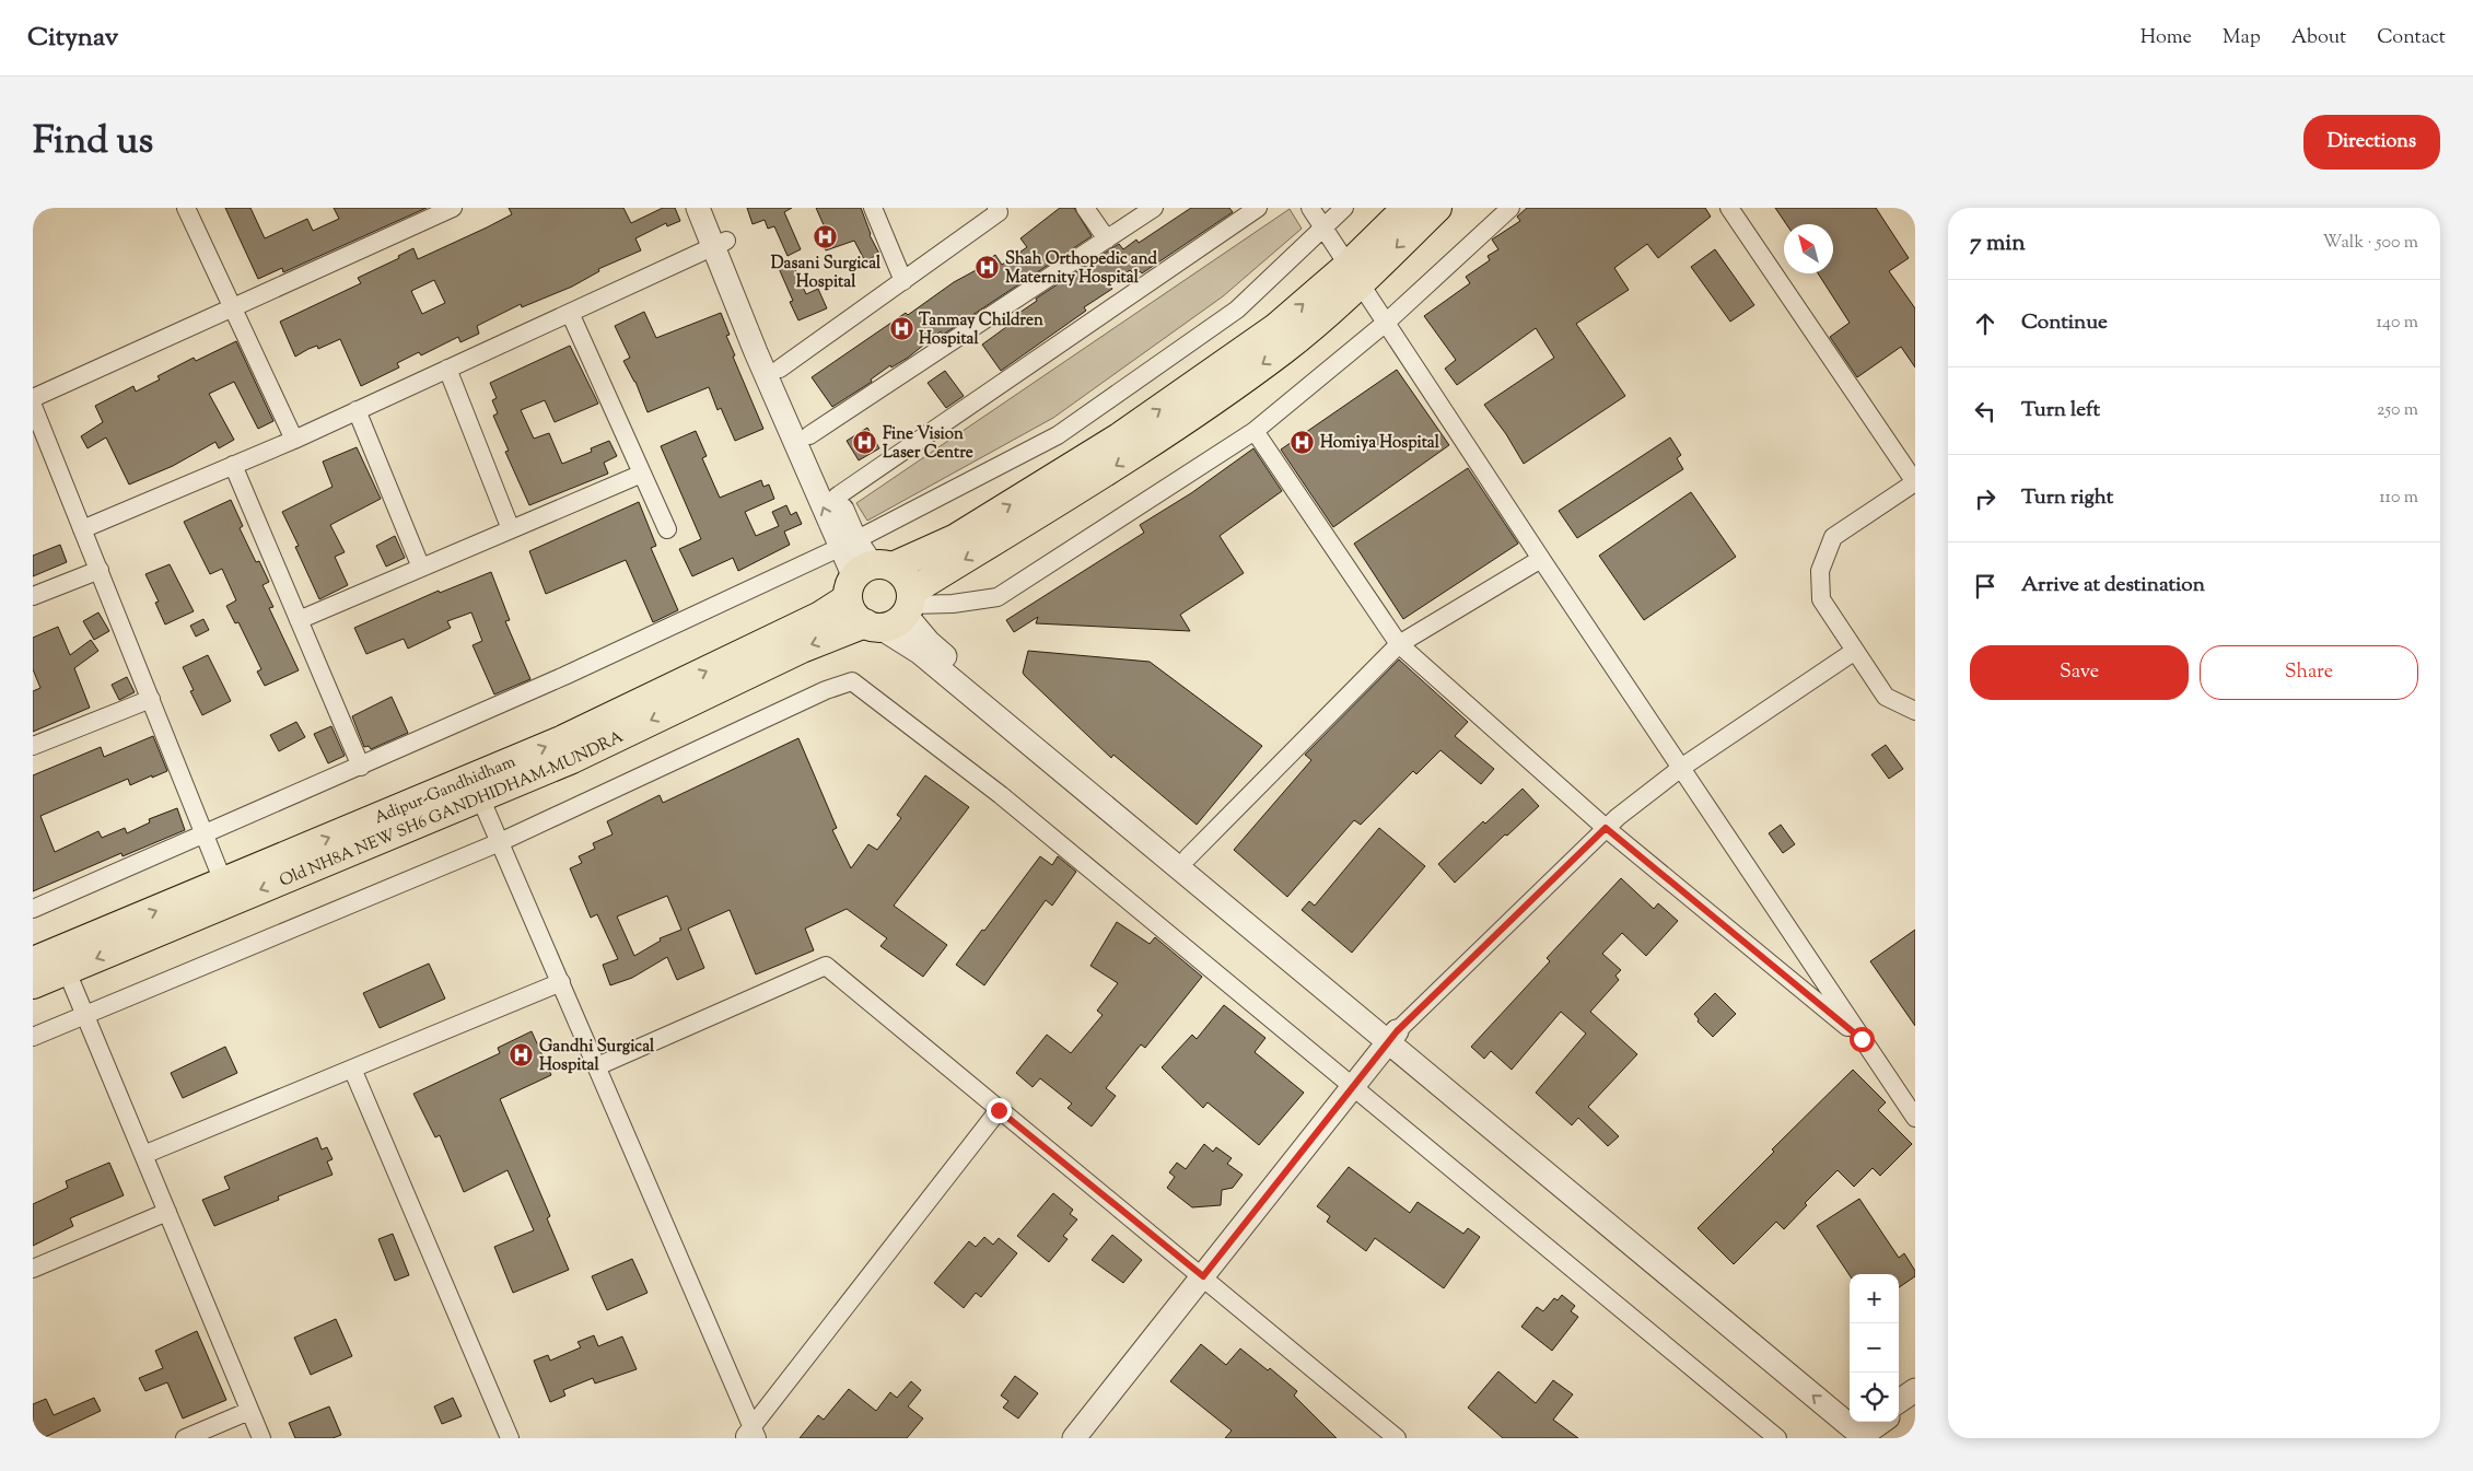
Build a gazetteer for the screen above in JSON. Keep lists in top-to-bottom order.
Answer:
{
  "streets": {
    "main road": ["Adipur-Gandhidham", "Old NH8A NEW SH6 GANDHIDHAM-MUNDRA"]
  },
  "crossings": [
    ["Adipur-Gandhidham", "Old NH8A NEW SH6 GANDHIDHAM-MUNDRA"]
  ],
  "one_way": ["Old NH8A NEW SH6 GANDHIDHAM-MUNDRA"],
  "places": {
    "hospital": [
      "Dasani Surgical Hospital",
      "Shah Orthopedic and Maternity Hospital",
      "Tanmay Children Hospital",
      "Homiya Hospital",
      "Fine Vision Laser Centre",
      "Gandhi Surgical Hospital"
    ]
  },
  "north": "top left",
  "page": {
    "header": "Citynav",
    "nav": [
      "Home",
      "Map",
      "About",
      "Contact"
    ],
    "title": "Find us",
    "buttons": [
      "Directions",
      ["Save", "Share"]
    ],
    "heading": ["7 min", "Walk · 500 m"],
    "list": [
      ["Continue", "140 m"],
      ["Turn left", "250 m"],
      ["Turn right", "110 m"],
      "Arrive at destination"
    ],
    "map_buttons": ["+", "−"]
  }
}
